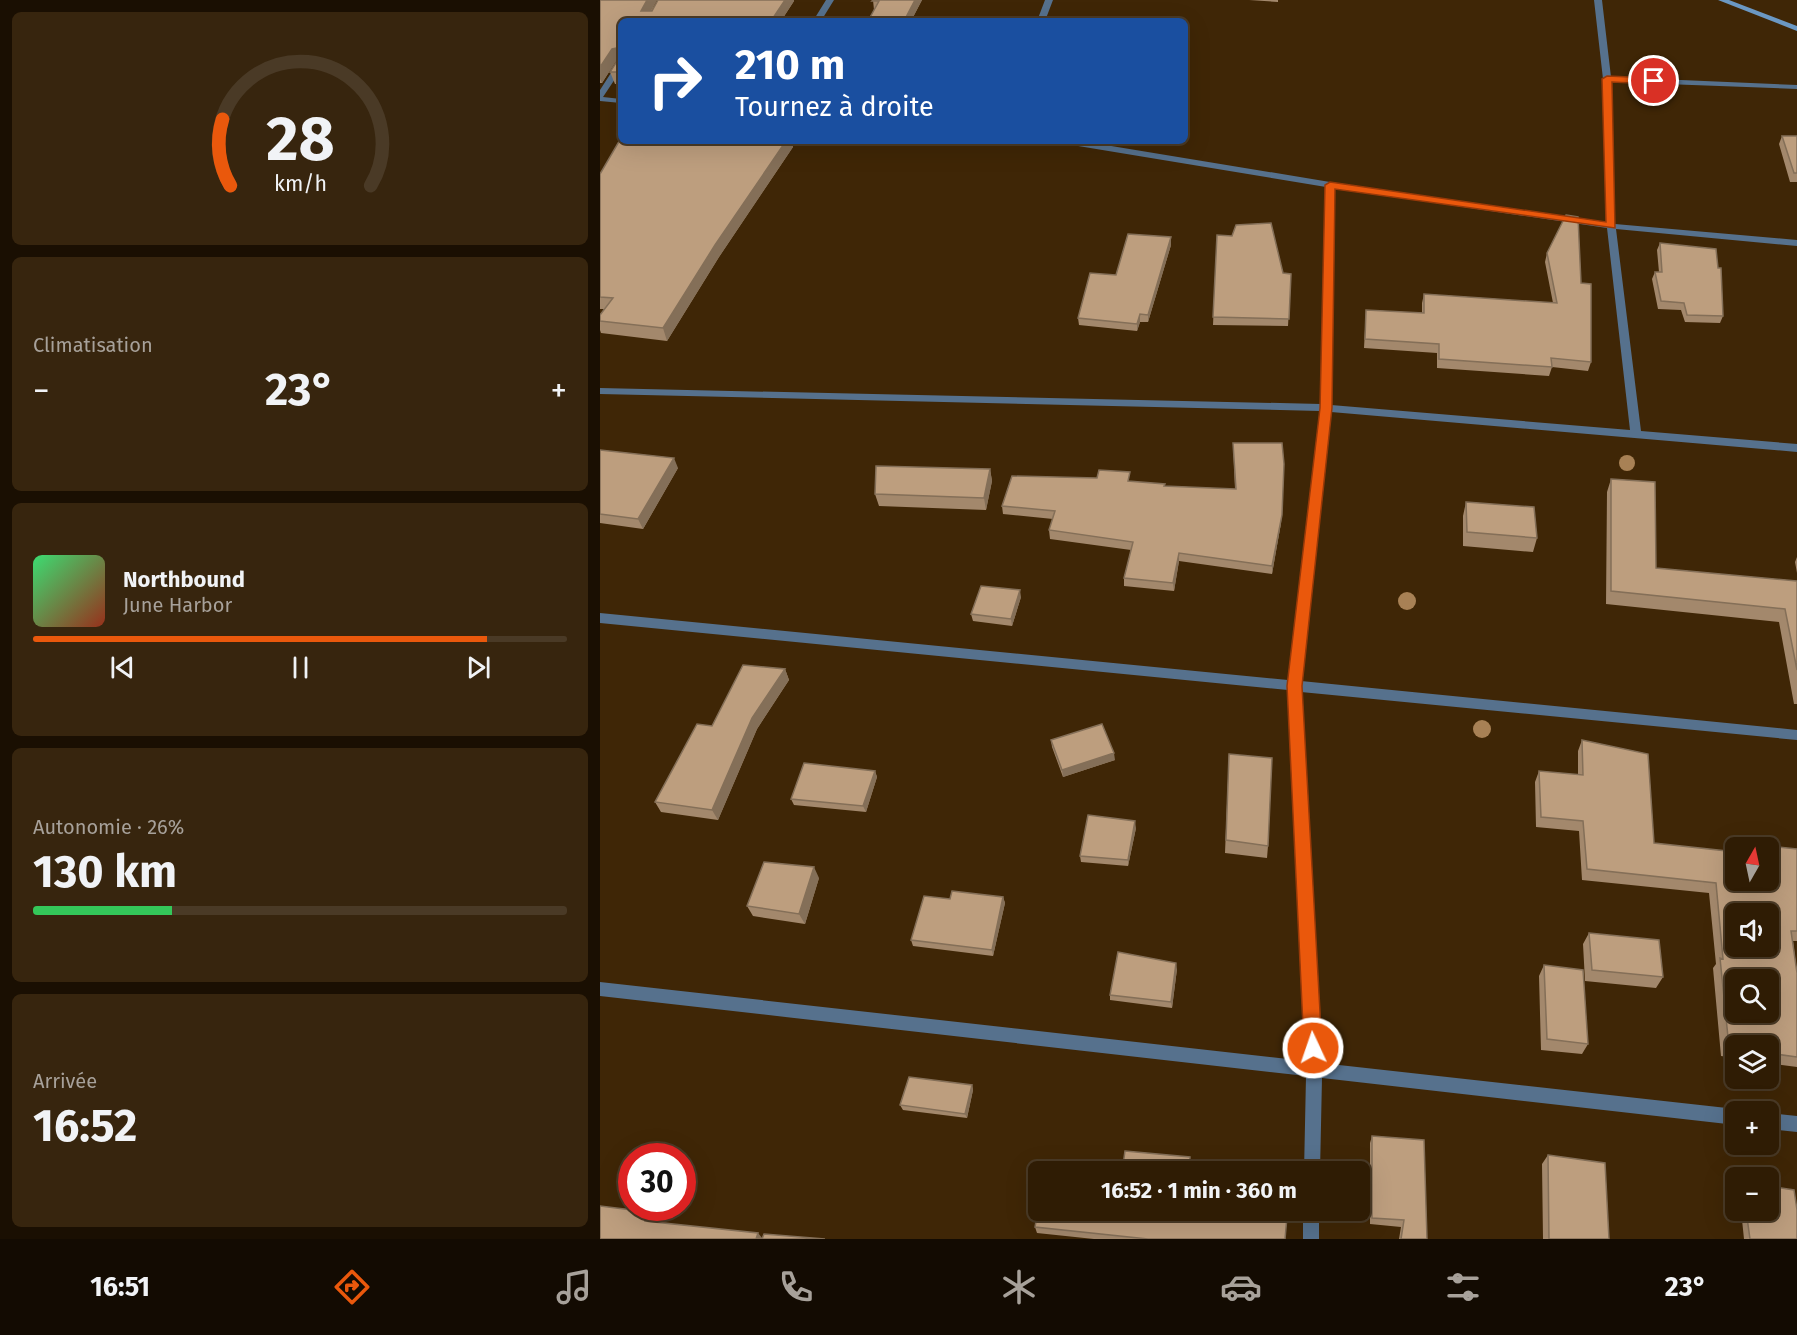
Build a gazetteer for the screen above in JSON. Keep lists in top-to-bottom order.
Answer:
{
  "north": "top",
  "page": {
    "turn": ["210 m", "Tournez à droite"],
    "tile": [
      "Climatisation",
      ["Autonomie · 26%", "130 km"],
      ["Arrivée", "16:52"]
    ],
    "heat": ["−", "23°", "+"],
    "song": ["Northbound", "June Harbor"],
    "map_buttons": ["+", "−"],
    "limit": "30",
    "trip": "16:52 · 1 min · 360 m",
    "tabs": ["16:51", "23°"],
    "gauge": ["28", "km/h"]
  }
}
